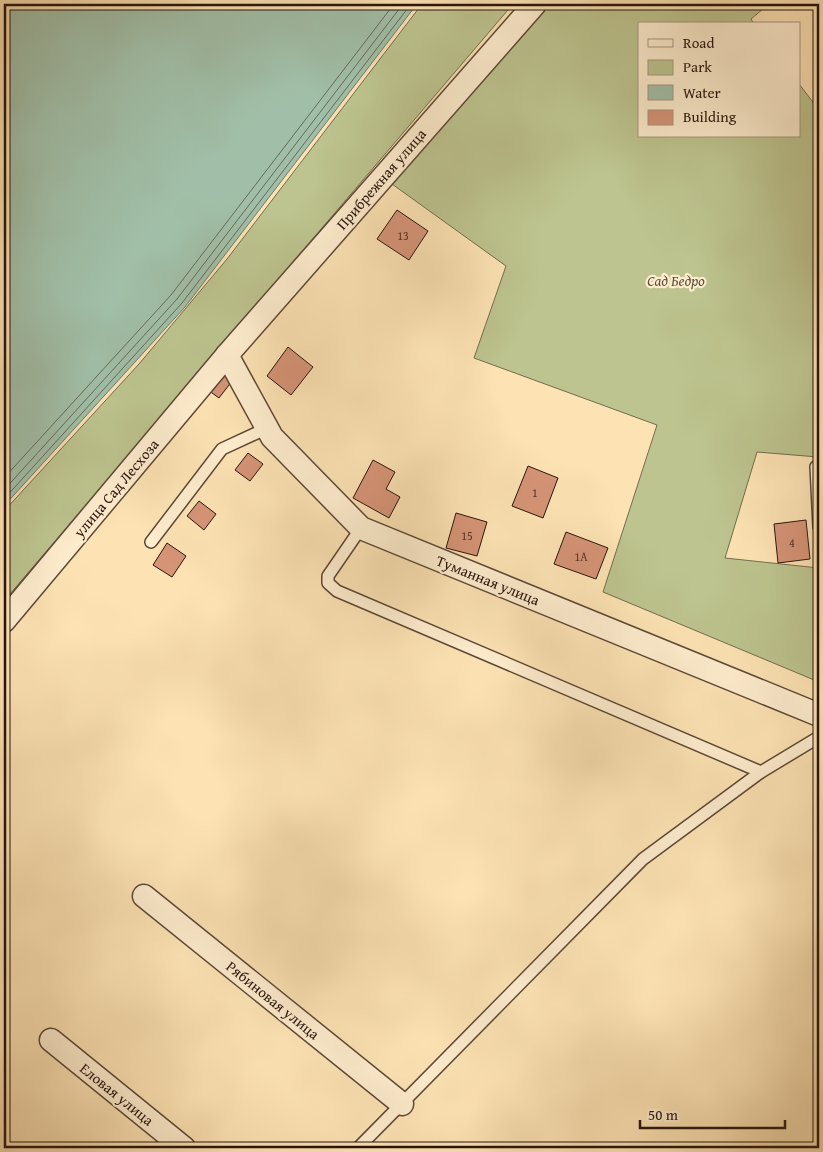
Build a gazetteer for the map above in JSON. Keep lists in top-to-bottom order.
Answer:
{
  "streets": {
    "street": [
      "Прибрежная улица",
      "улица Сад Лесхоза",
      "Туманная улица",
      "Рябиновая улица",
      "Еловая улица"
    ]
  },
  "crossings": [
    ["Прибрежная улица", "улица Сад Лесхоза"],
    ["Прибрежная улица", "Туманная улица"],
    ["улица Сад Лесхоза", "Туманная улица"]
  ],
  "parks": ["Сад Бедро"],
  "house_numbers": [
    "13",
    "1",
    "15",
    "4",
    "1А"
  ],
  "legend": [
    "Road",
    "Park",
    "Water",
    "Building"
  ],
  "scale_bar": "50 m"
}
